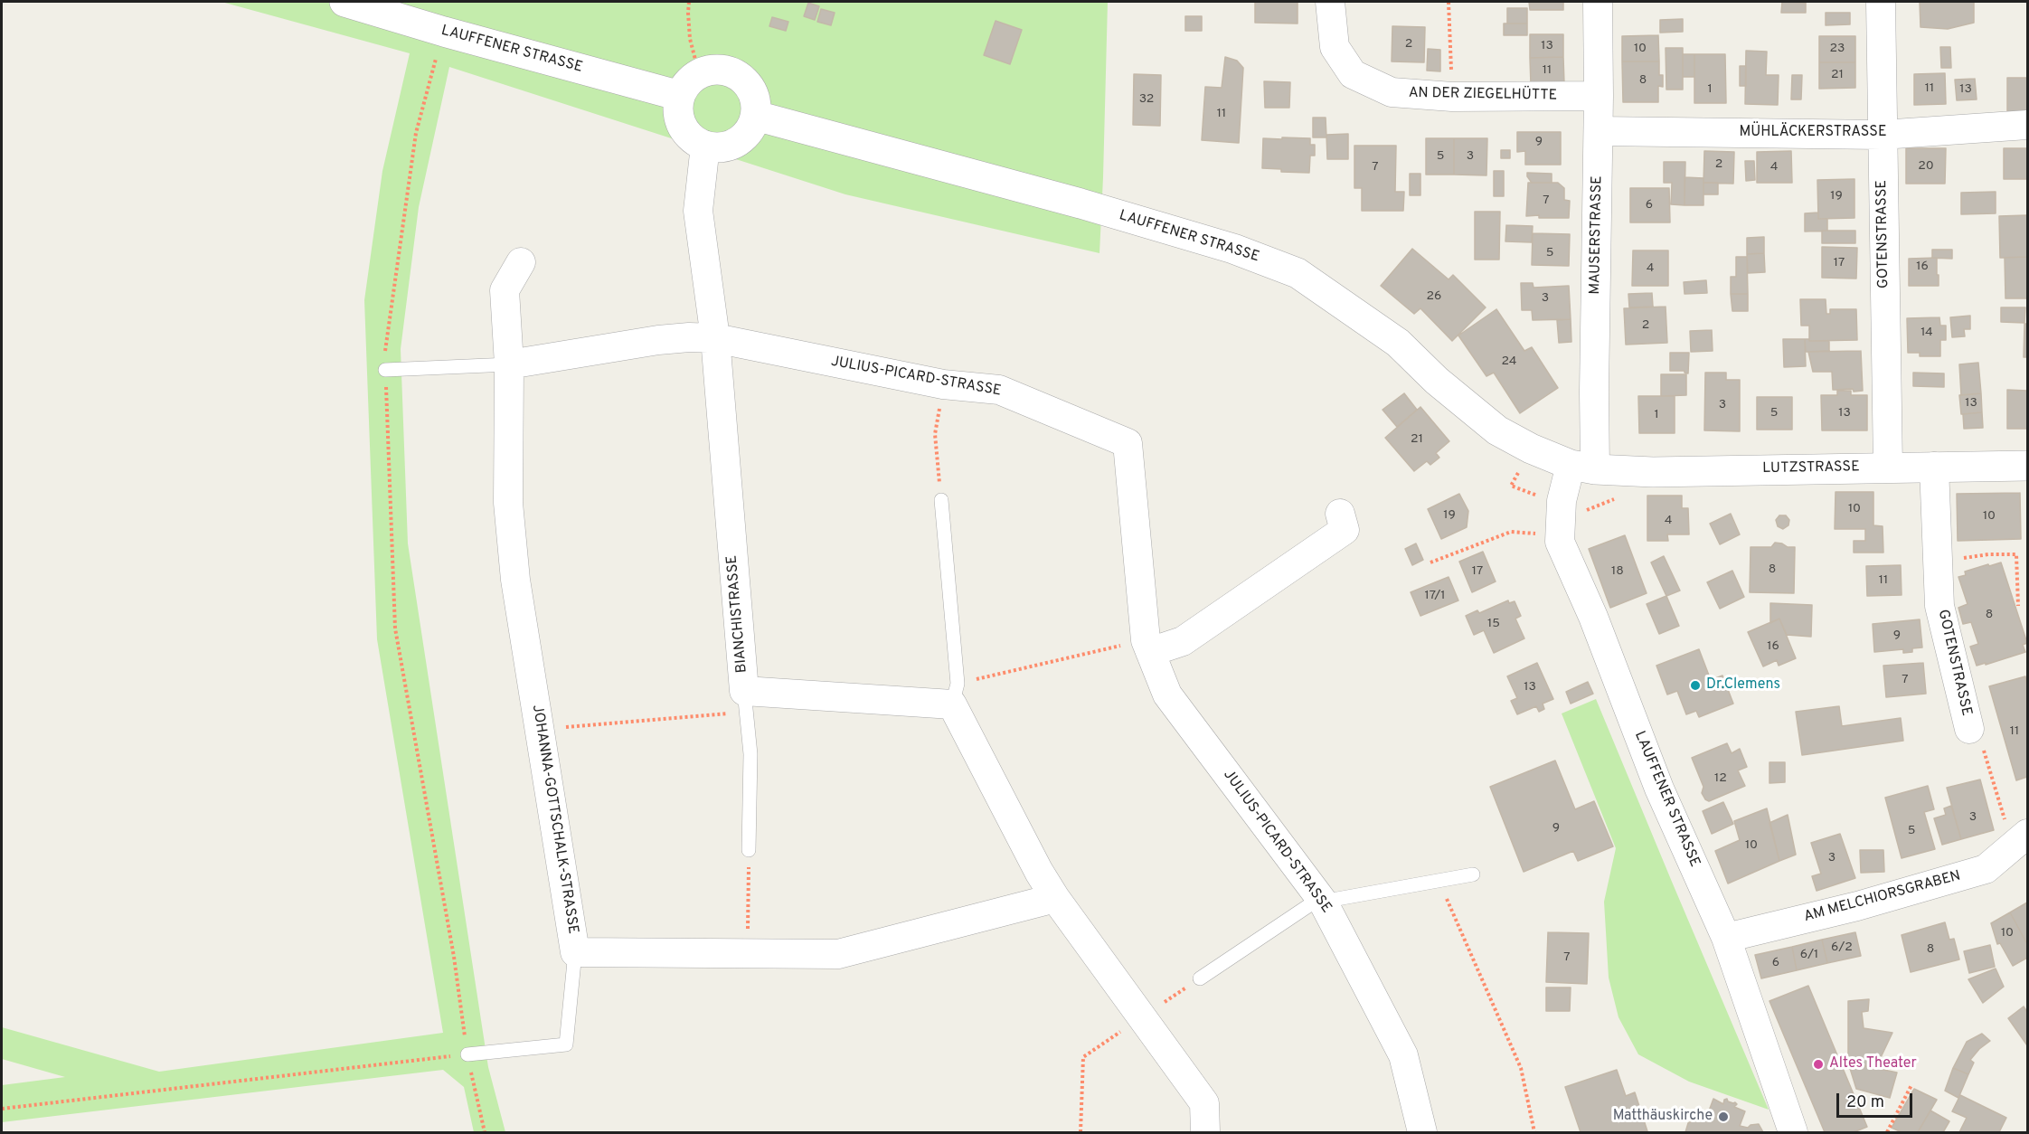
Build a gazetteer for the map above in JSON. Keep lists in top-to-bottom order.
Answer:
{
  "streets": {
    "street": [
      "LAUFFENER STRASSE",
      "AN DER ZIEGELHÜTTE",
      "MÜHLÄCKERSTRASSE",
      "GOTENSTRASSE",
      "MAUSERSTRASSE",
      "JULIUS-PICARD-STRASSE",
      "LUTZSTRASSE",
      "BIANCHISTRASSE",
      "JOHANNA-GOTTSCHALK-STRASSE",
      "AM MELCHIORSGRABEN"
    ]
  },
  "crossings": [
    ["LAUFFENER STRASSE", "MAUSERSTRASSE"],
    ["LAUFFENER STRASSE", "LUTZSTRASSE"],
    ["LAUFFENER STRASSE", "BIANCHISTRASSE"],
    ["LAUFFENER STRASSE", "AM MELCHIORSGRABEN"],
    ["AN DER ZIEGELHÜTTE", "MAUSERSTRASSE"],
    ["MÜHLÄCKERSTRASSE", "GOTENSTRASSE"],
    ["MÜHLÄCKERSTRASSE", "MAUSERSTRASSE"],
    ["GOTENSTRASSE", "LUTZSTRASSE"],
    ["MAUSERSTRASSE", "LUTZSTRASSE"],
    ["JULIUS-PICARD-STRASSE", "BIANCHISTRASSE"]
  ],
  "places": ["Dr.Clemens", "Altes Theater", "Matthäuskirche"],
  "house_numbers": [
    "2",
    "13",
    "10",
    "23",
    "11",
    "21",
    "8",
    "11",
    "1",
    "13",
    "32",
    "11",
    "9",
    "5",
    "3",
    "2",
    "20",
    "7",
    "4",
    "19",
    "7",
    "6",
    "5",
    "17",
    "16",
    "4",
    "26",
    "3",
    "2",
    "14",
    "24",
    "13",
    "3",
    "5",
    "13",
    "1",
    "21",
    "10",
    "19",
    "10",
    "4",
    "8",
    "17",
    "18",
    "11",
    "17/1",
    "8",
    "15",
    "9",
    "16",
    "7",
    "13",
    "11",
    "12",
    "3",
    "9",
    "5",
    "10",
    "3",
    "10",
    "6/2",
    "8",
    "6/1",
    "7",
    "6"
  ],
  "scale_bar": "20 m"
}
